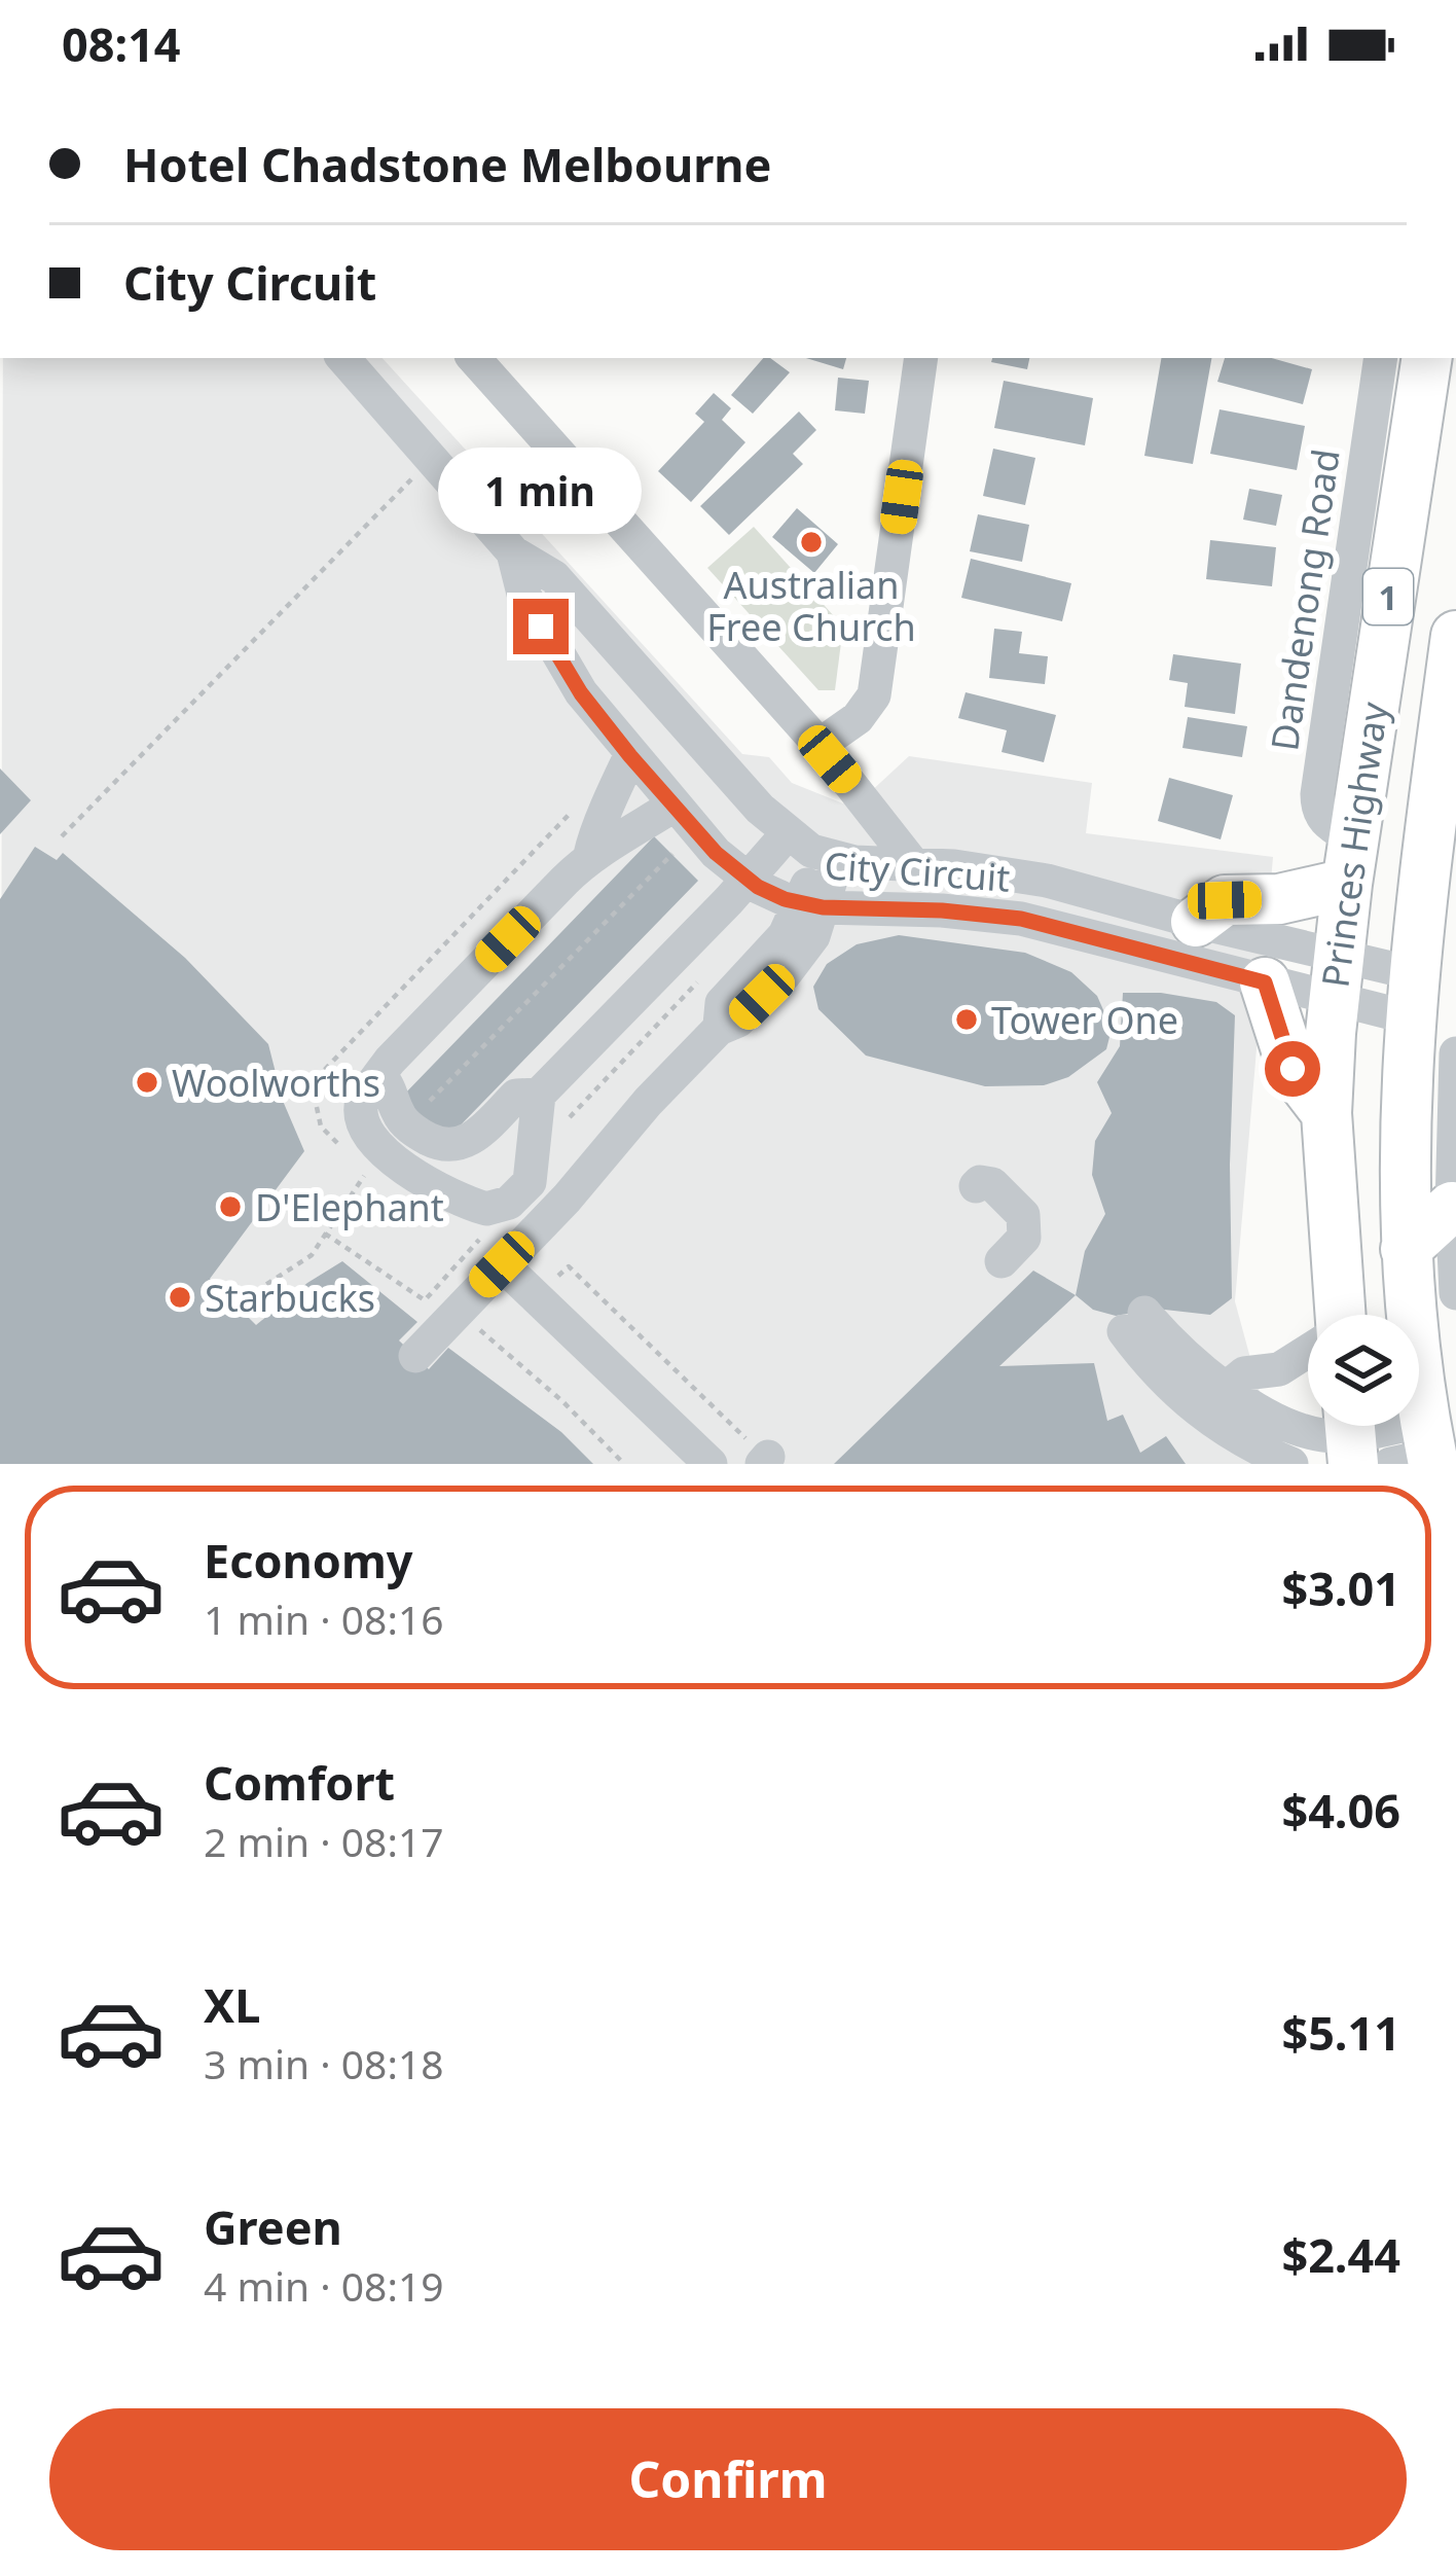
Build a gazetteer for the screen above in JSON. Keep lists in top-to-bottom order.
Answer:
{
  "streets": {
    "highway": ["1", "Princes Highway"],
    "street": ["Dandenong Road", "City Circuit"]
  },
  "crossings": [
    ["Dandenong Road", "Princes Highway"],
    ["Princes Highway", "City Circuit"]
  ],
  "places": [
    "Australian Free Church",
    "Tower One",
    "Woolworths",
    "D'Elephant",
    "Starbucks"
  ],
  "page": {
    "status": "08:14",
    "banner": ["Hotel Chadstone Melbourne", "City Circuit"],
    "bubble": "1 min",
    "list": [
      {
        "name": "Economy",
        "note": "1 min · 08:16",
        "value": "$3.01"
      },
      {
        "name": "Comfort",
        "note": "2 min · 08:17",
        "value": "$4.06"
      },
      {
        "name": "XL",
        "note": "3 min · 08:18",
        "value": "$5.11"
      },
      {
        "name": "Green",
        "note": "4 min · 08:19",
        "value": "$2.44"
      }
    ],
    "buttons": "Confirm"
  }
}
